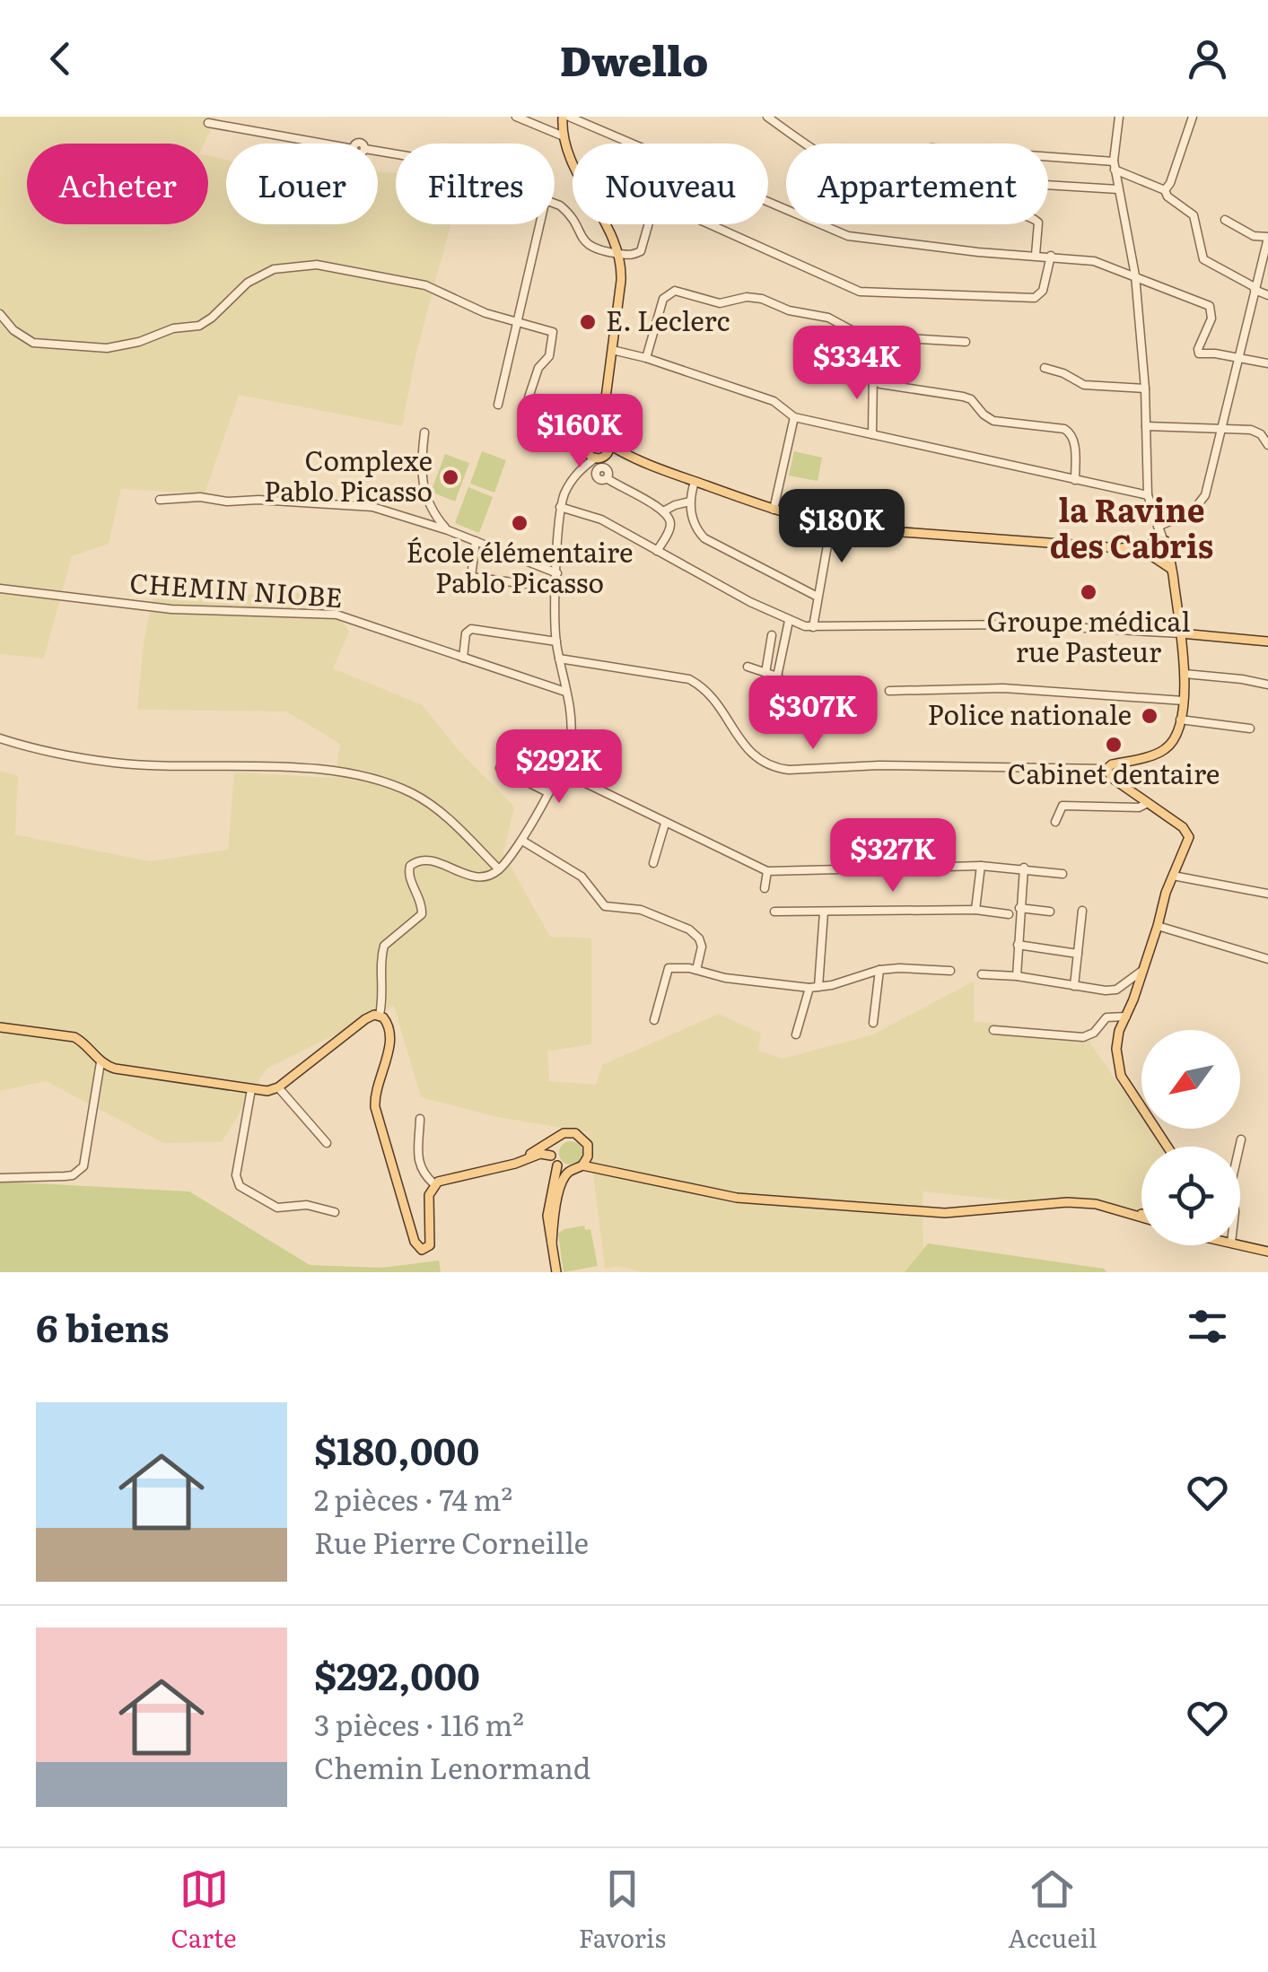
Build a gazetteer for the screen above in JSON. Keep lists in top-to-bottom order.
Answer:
{
  "streets": {
    "street": ["CHEMIN NIOBE"]
  },
  "districts": ["la Ravine des Cabris"],
  "places": [
    "E. Leclerc",
    "Complexe Pablo Picasso",
    "École élémentaire Pablo Picasso",
    "Groupe médical rue Pasteur",
    "Police nationale",
    "Cabinet dentaire"
  ],
  "north": "bottom left",
  "page": {
    "header": "Dwello",
    "chip": [
      "Acheter",
      "Louer",
      "Filtres",
      "Nouveau",
      "Appartement"
    ],
    "price": [
      "$334K",
      "$160K",
      "$180K",
      "$307K",
      "$292K",
      "$327K"
    ],
    "heading": "6 biens",
    "list": [
      {
        "name": "$180,000",
        "note": "2 pièces · 74 m² · Rue Pierre Corneille"
      },
      {
        "name": "$292,000",
        "note": "3 pièces · 116 m² · Chemin Lenormand"
      }
    ],
    "tabs": ["Carte", "Favoris", "Accueil"]
  }
}
